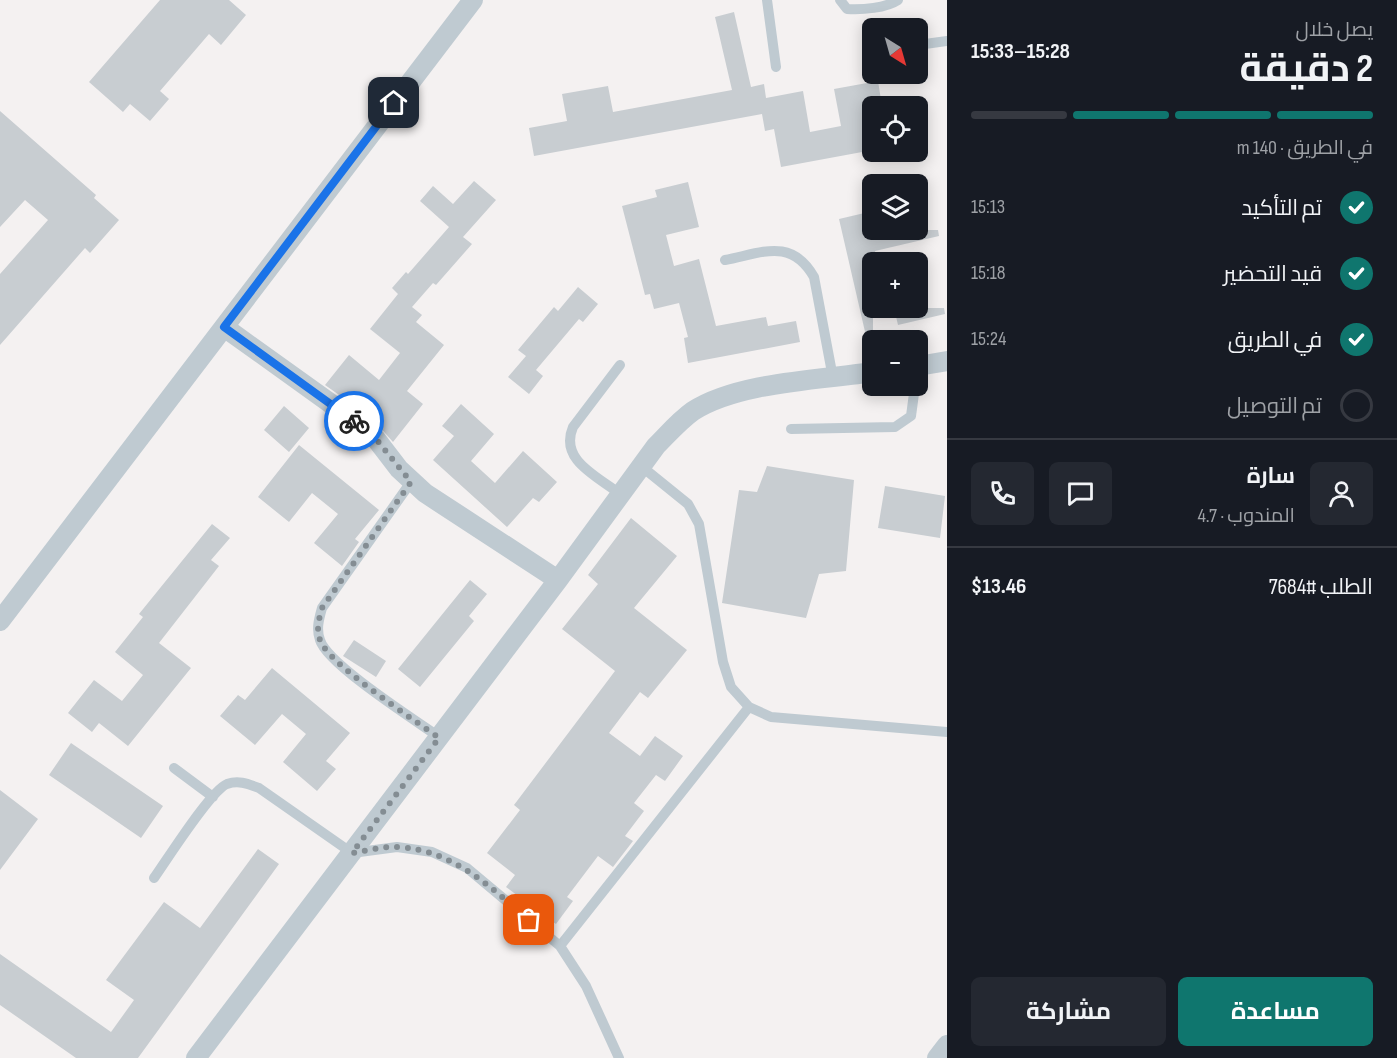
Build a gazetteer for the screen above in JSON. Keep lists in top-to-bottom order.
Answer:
{
  "north": "bottom right",
  "page": {
    "heading": ["2 دقيقة", "يصل خلال", "15:28–15:33"],
    "panel": [
      "سارة",
      "المندوب · 4.7",
      "الطلب #7684",
      "$13.46"
    ],
    "map_buttons": ["+", "−"],
    "bar": "في الطريق · 140 m",
    "list": [
      ["تم التأكيد", "15:13"],
      ["قيد التحضير", "15:18"],
      ["في الطريق", "15:24"],
      "تم التوصيل"
    ],
    "buttons": ["مساعدة", "مشاركة"]
  }
}
